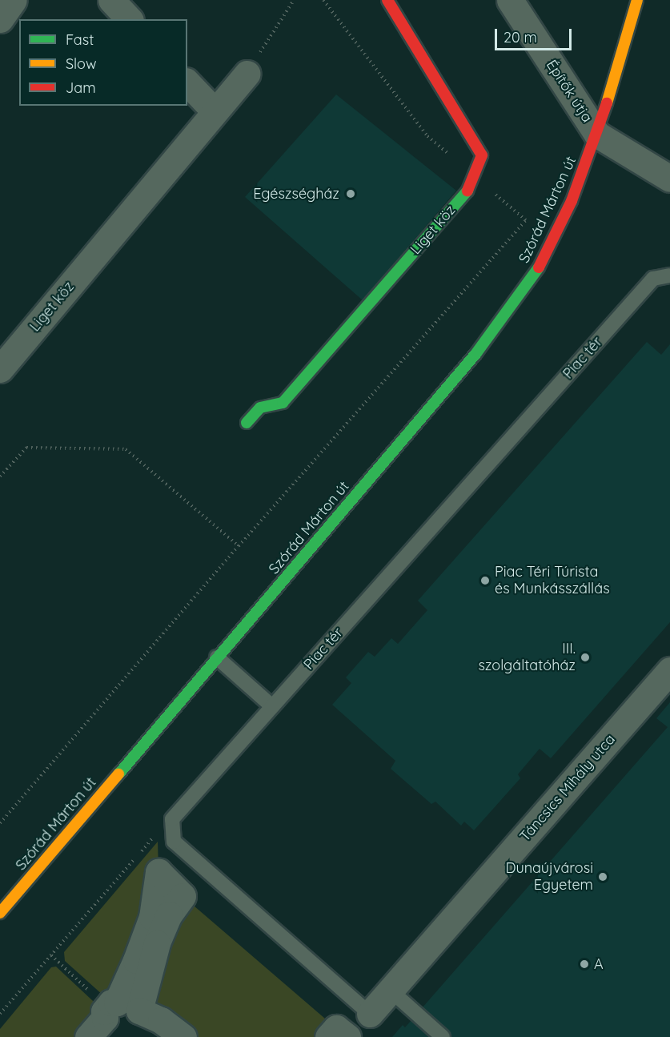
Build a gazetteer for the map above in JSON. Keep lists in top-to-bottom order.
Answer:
{
  "streets": {
    "street": [
      "Építők útja",
      "Szórád Márton út",
      "Liget köz",
      "Táncsics Mihály utca"
    ],
    "lane": ["Piac tér"]
  },
  "crossings": [
    ["Építők útja", "Szórád Márton út"],
    ["Piac tér", "Táncsics Mihály utca"]
  ],
  "places": [
    "Egészségház",
    "Piac Téri Túrista és Munkásszállás",
    "III. szolgáltatóház",
    "Dunaújvárosi Egyetem",
    "A"
  ],
  "legend": ["Fast", "Slow", "Jam"],
  "scale_bar": "20 m"
}
